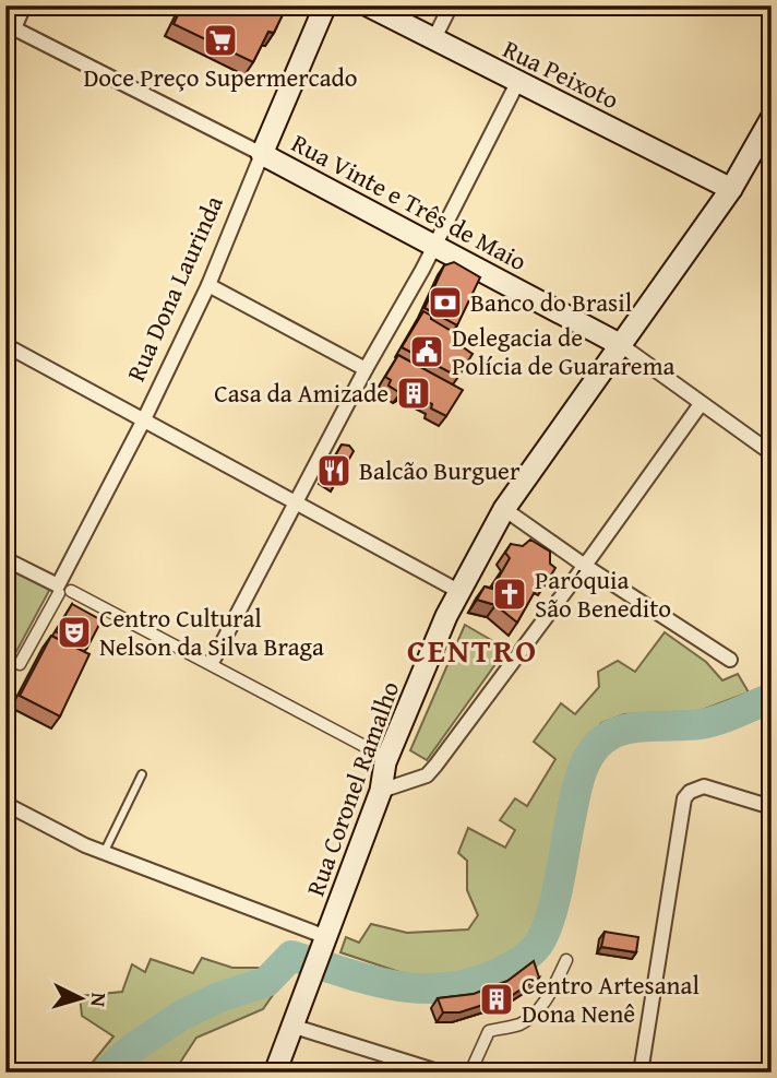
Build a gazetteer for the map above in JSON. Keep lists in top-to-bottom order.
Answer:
{
  "streets": {
    "main road": [
      "Rua Peixoto",
      "Rua Vinte e Três de Maio",
      "Rua Dona Laurinda",
      "Rua Coronel Ramalho"
    ]
  },
  "crossings": [
    ["Rua Peixoto", "Rua Coronel Ramalho"],
    ["Rua Vinte e Três de Maio", "Rua Dona Laurinda"],
    ["Rua Vinte e Três de Maio", "Rua Coronel Ramalho"]
  ],
  "districts": ["CENTRO"],
  "places": {
    "supermarket": ["Doce Preço Supermercado"],
    "bank": ["Banco do Brasil"],
    "public building": ["Delegacia de Polícia de Guararema"],
    "building": ["Casa da Amizade", "Centro Artesanal Dona Nenê"],
    "restaurant": ["Balcão Burguer"],
    "church": ["Paróquia São Benedito"],
    "theatre": ["Centro Cultural Nelson da Silva Braga"]
  },
  "north": "right"
}
